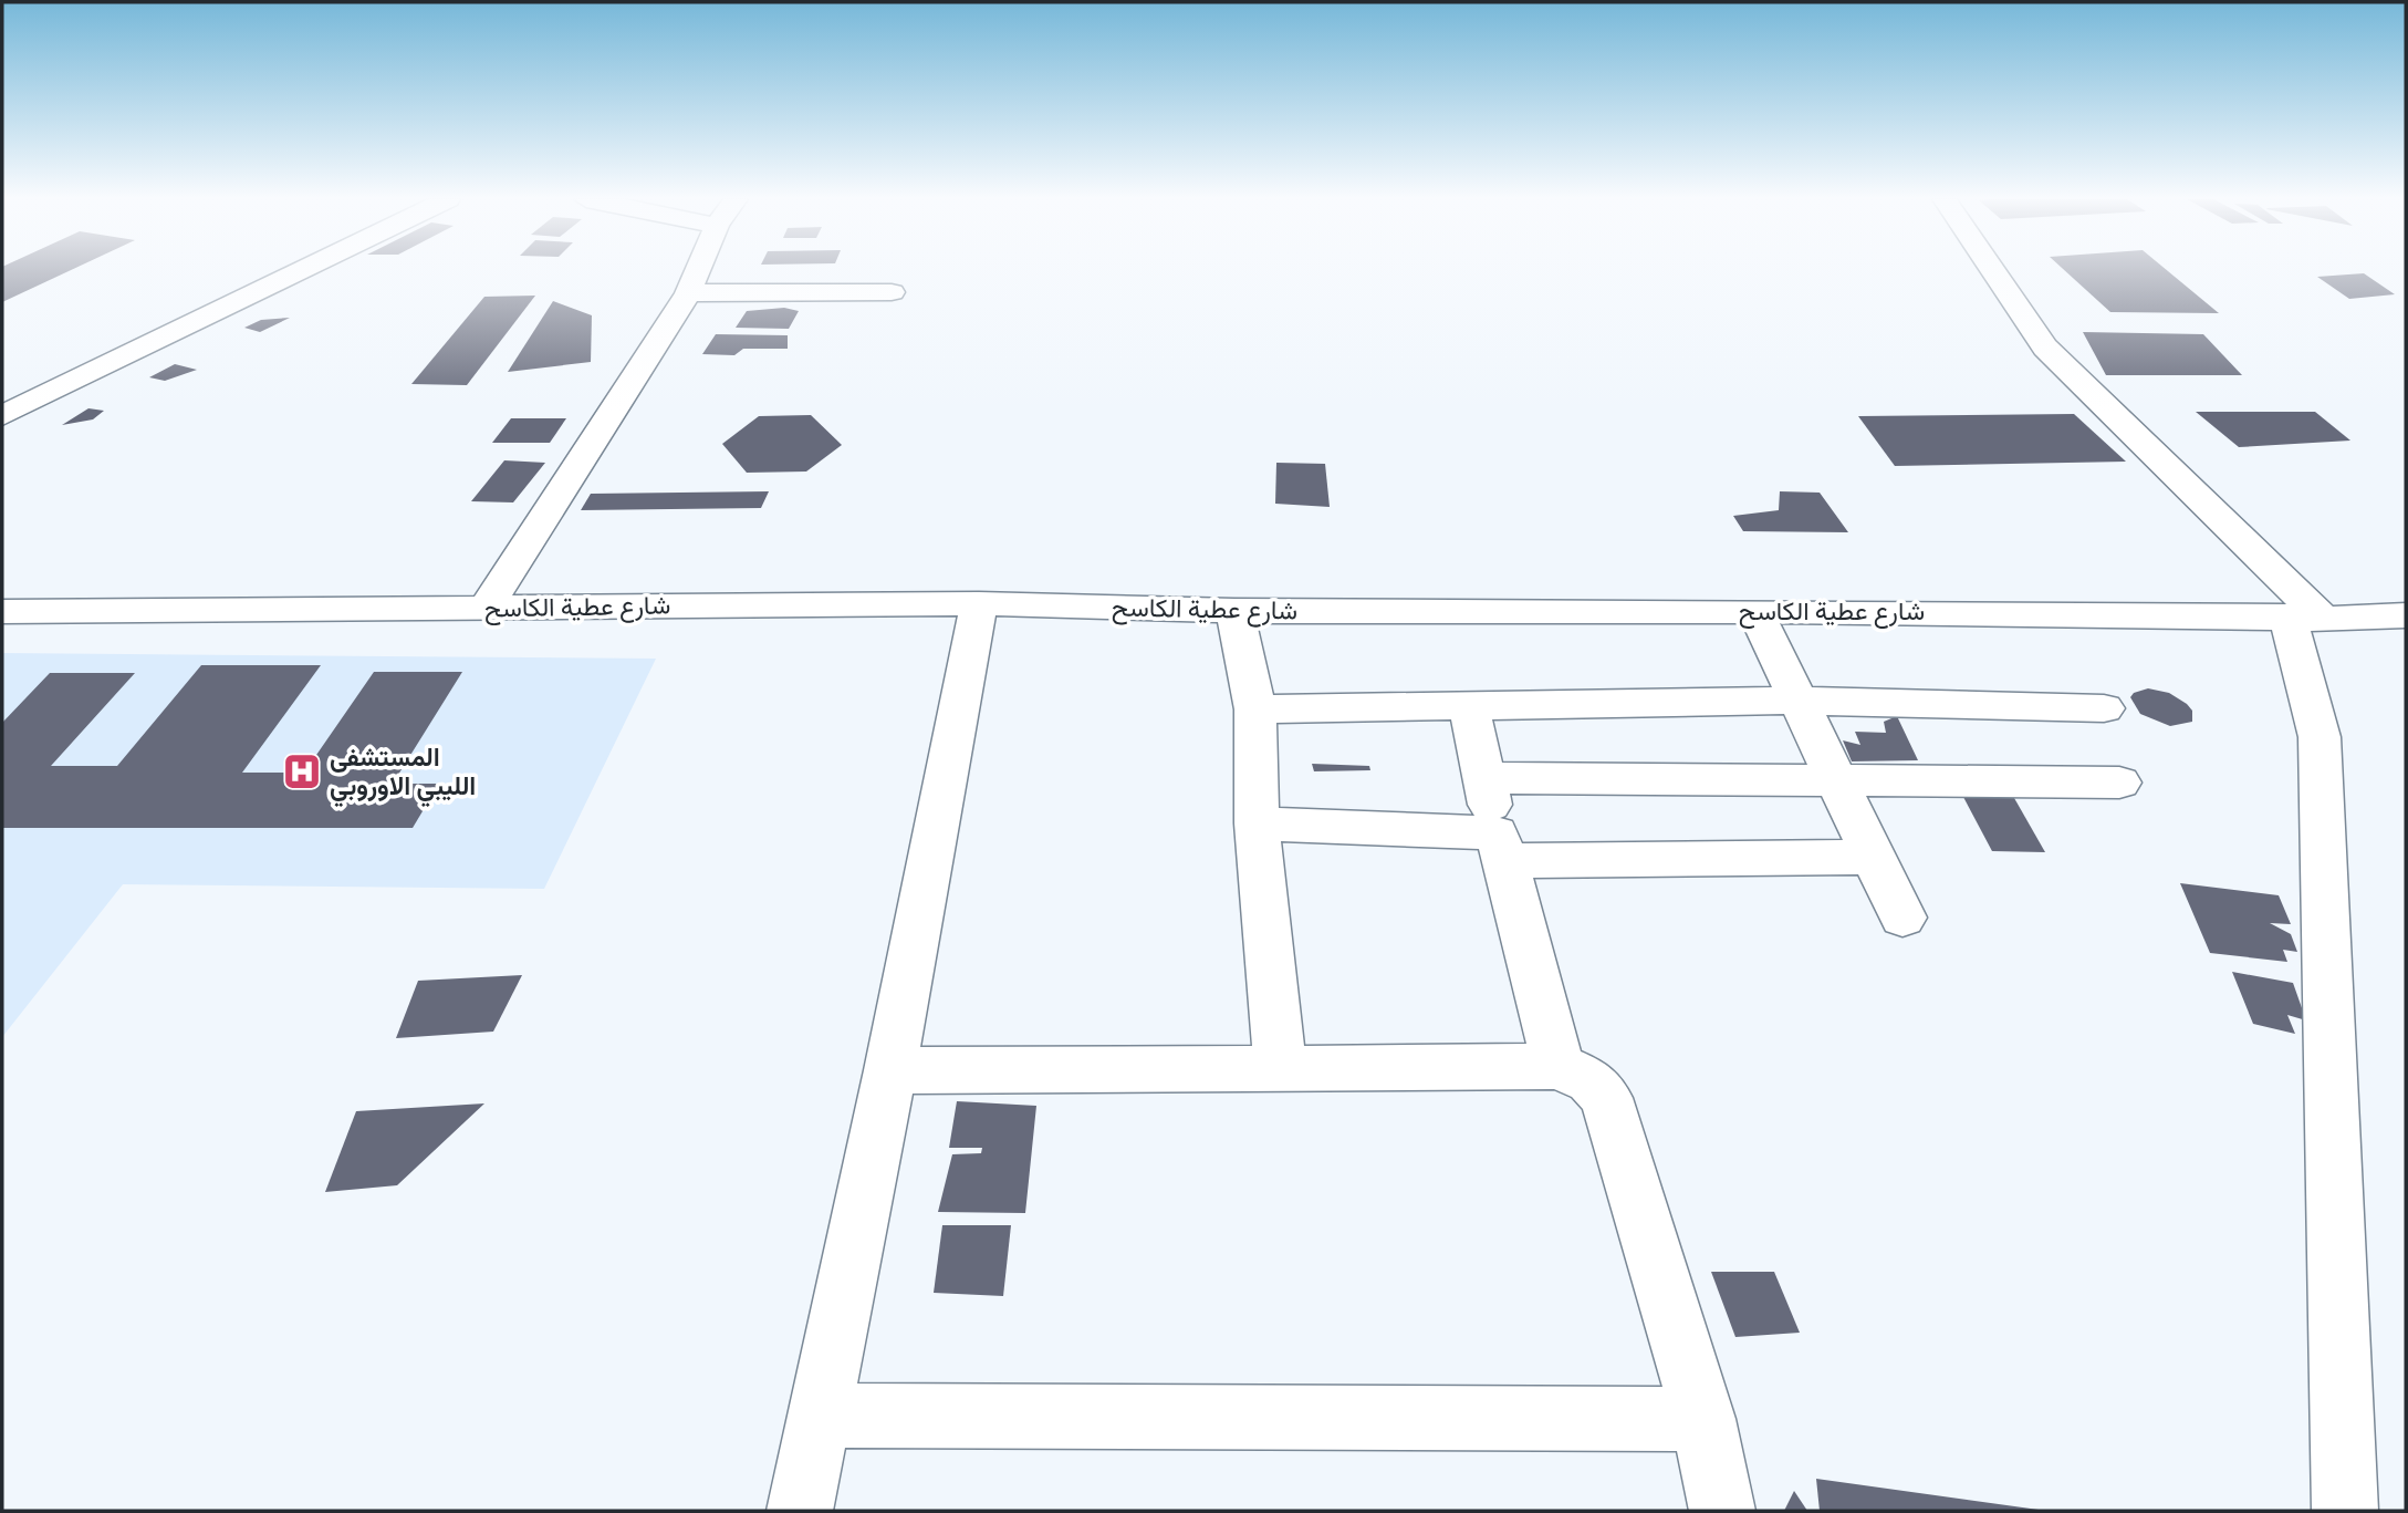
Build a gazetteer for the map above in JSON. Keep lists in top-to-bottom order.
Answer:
{
  "streets": {
    "street": ["شارع عطية الكاسح"]
  },
  "places": {
    "hospital": ["المستشفی الليبي الاوروبي"]
  }
}
